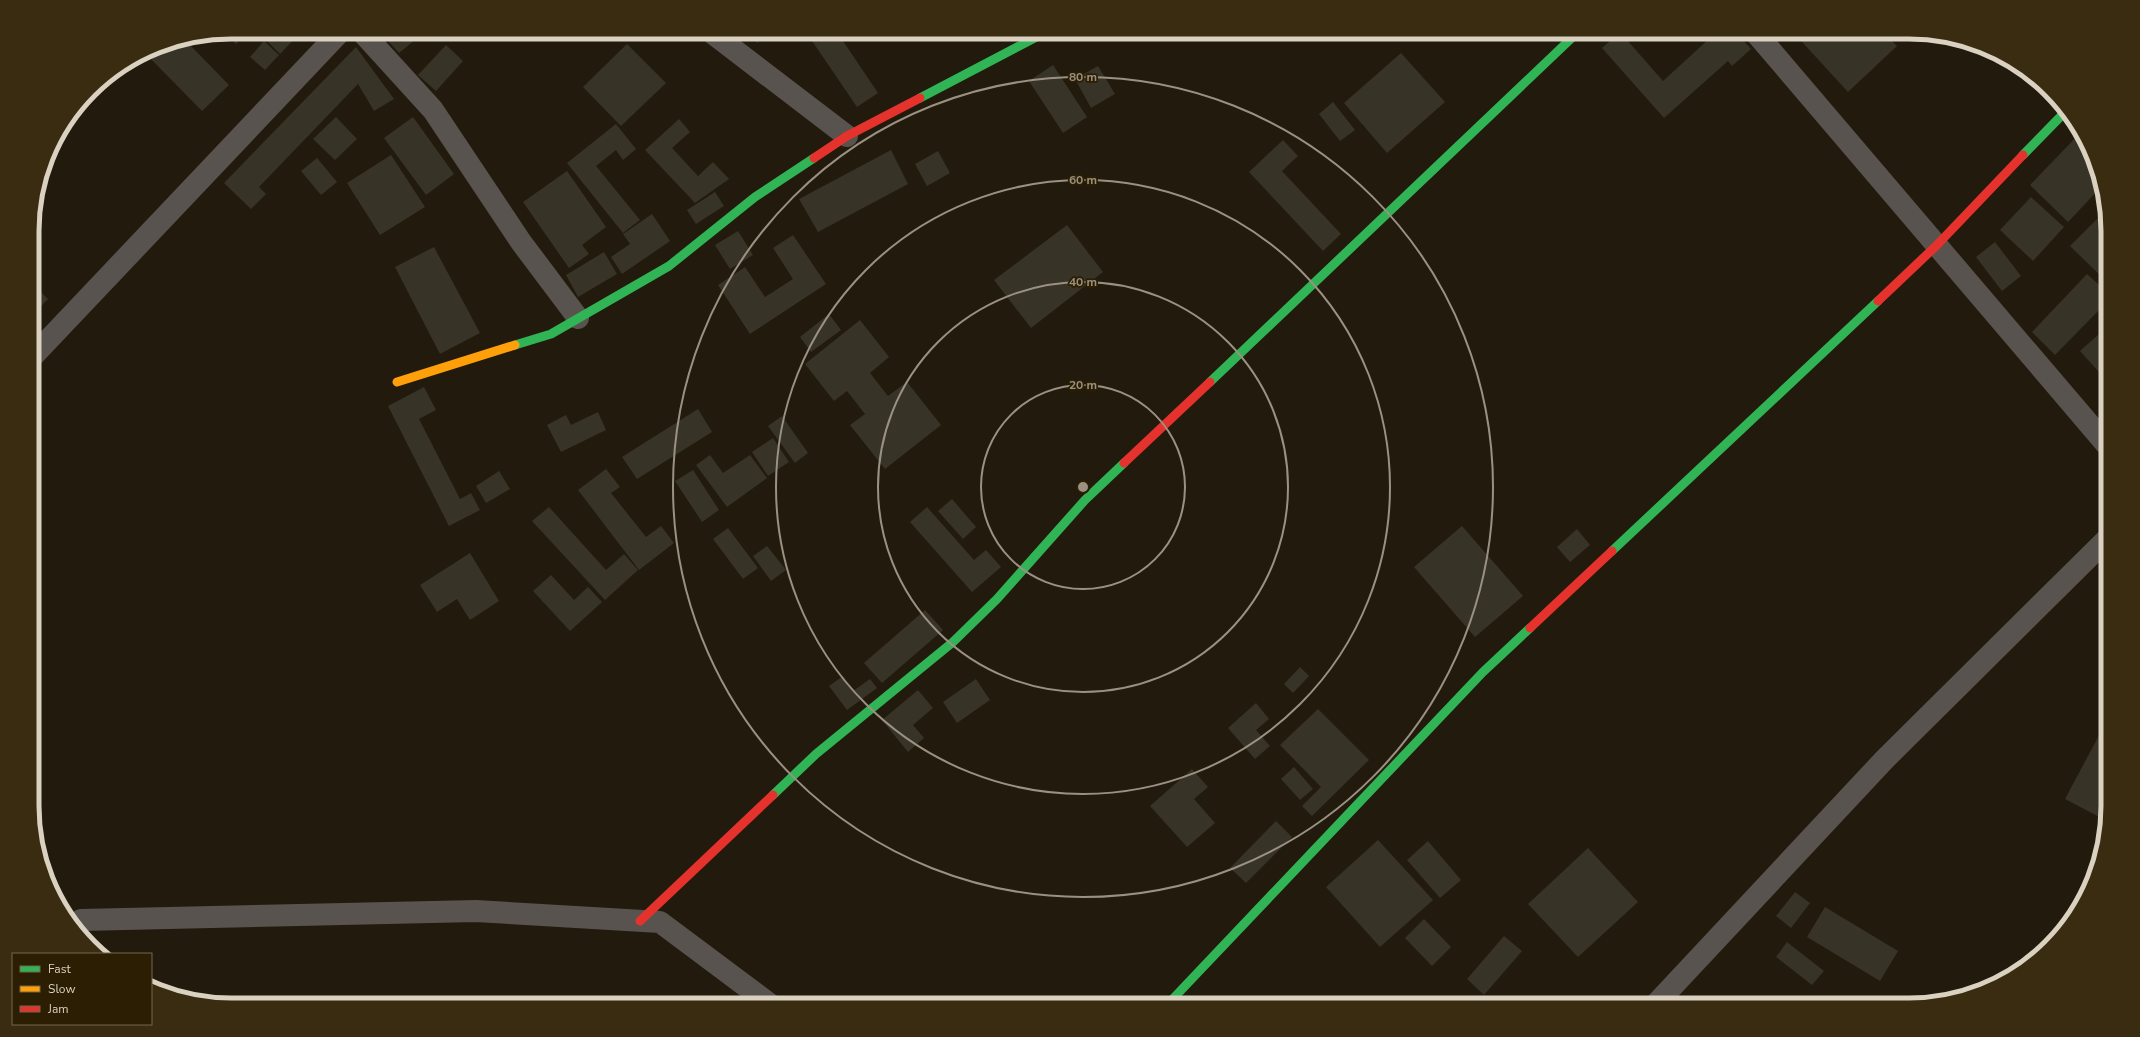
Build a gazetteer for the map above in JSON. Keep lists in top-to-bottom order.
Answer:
{
  "legend": ["Fast", "Slow", "Jam"],
  "rings": [
    "80 m",
    "60 m",
    "40 m",
    "20 m"
  ]
}
